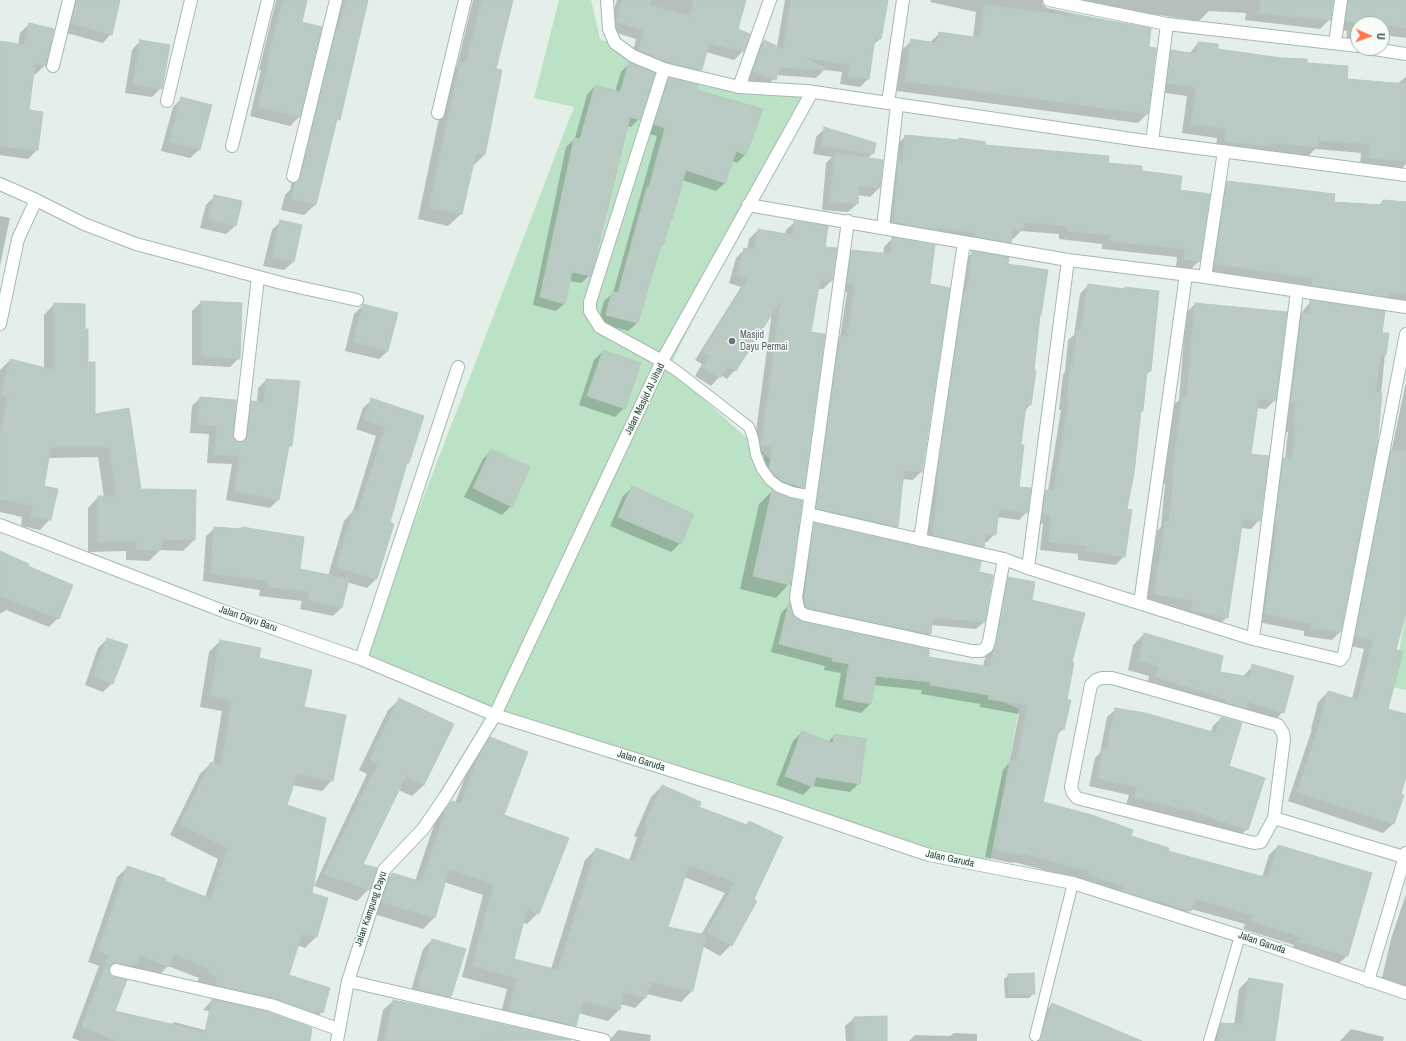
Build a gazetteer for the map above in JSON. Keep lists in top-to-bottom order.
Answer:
{
  "streets": {
    "street": [
      "Jalan Masjid Al Jihad",
      "Jalan Dayu Baru",
      "Jalan Garuda",
      "Jalan Kampung Dayu"
    ]
  },
  "crossings": [
    ["Jalan Masjid Al Jihad", "Jalan Dayu Baru"],
    ["Jalan Masjid Al Jihad", "Jalan Garuda"],
    ["Jalan Masjid Al Jihad", "Jalan Kampung Dayu"],
    ["Jalan Dayu Baru", "Jalan Garuda"],
    ["Jalan Dayu Baru", "Jalan Kampung Dayu"],
    ["Jalan Garuda", "Jalan Kampung Dayu"]
  ],
  "places": ["Masjid Dayu Permai"],
  "north": "right"
}
